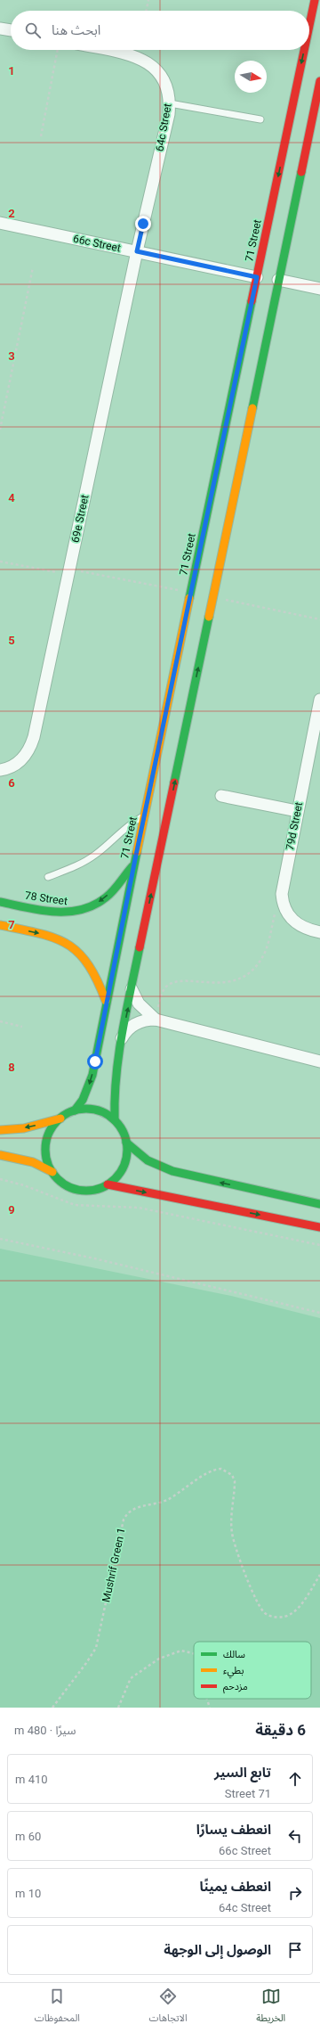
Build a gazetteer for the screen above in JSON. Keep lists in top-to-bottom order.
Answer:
{
  "streets": {
    "street": [
      "64c Street",
      "71 Street",
      "66c Street",
      "69e Street",
      "79d Street",
      "78 Street"
    ],
    "path": ["Mushrif Green 1"]
  },
  "crossings": [
    ["64c Street", "66c Street"],
    ["64c Street", "69e Street"],
    ["71 Street", "66c Street"],
    ["71 Street", "78 Street"],
    ["66c Street", "69e Street"]
  ],
  "one_way": ["78 Street"],
  "legend": ["سالك", "بطيء", "مزدحم"],
  "north": "right",
  "page": {
    "search": "ابحث هنا",
    "heading": ["6 دقيقة", "سيرًا · 480 m"],
    "list": [
      ["تابع السير", "71 Street", "410 m"],
      ["انعطف يسارًا", "66c Street", "60 m"],
      ["انعطف يمينًا", "64c Street", "10 m"],
      "الوصول إلى الوجهة"
    ],
    "nav": ["الخريطة", "الاتجاهات", "المحفوظات"]
  },
  "grid": {
    "rows": [
      "1",
      "2",
      "3",
      "4",
      "5",
      "6",
      "7",
      "8",
      "9"
    ]
  }
}
